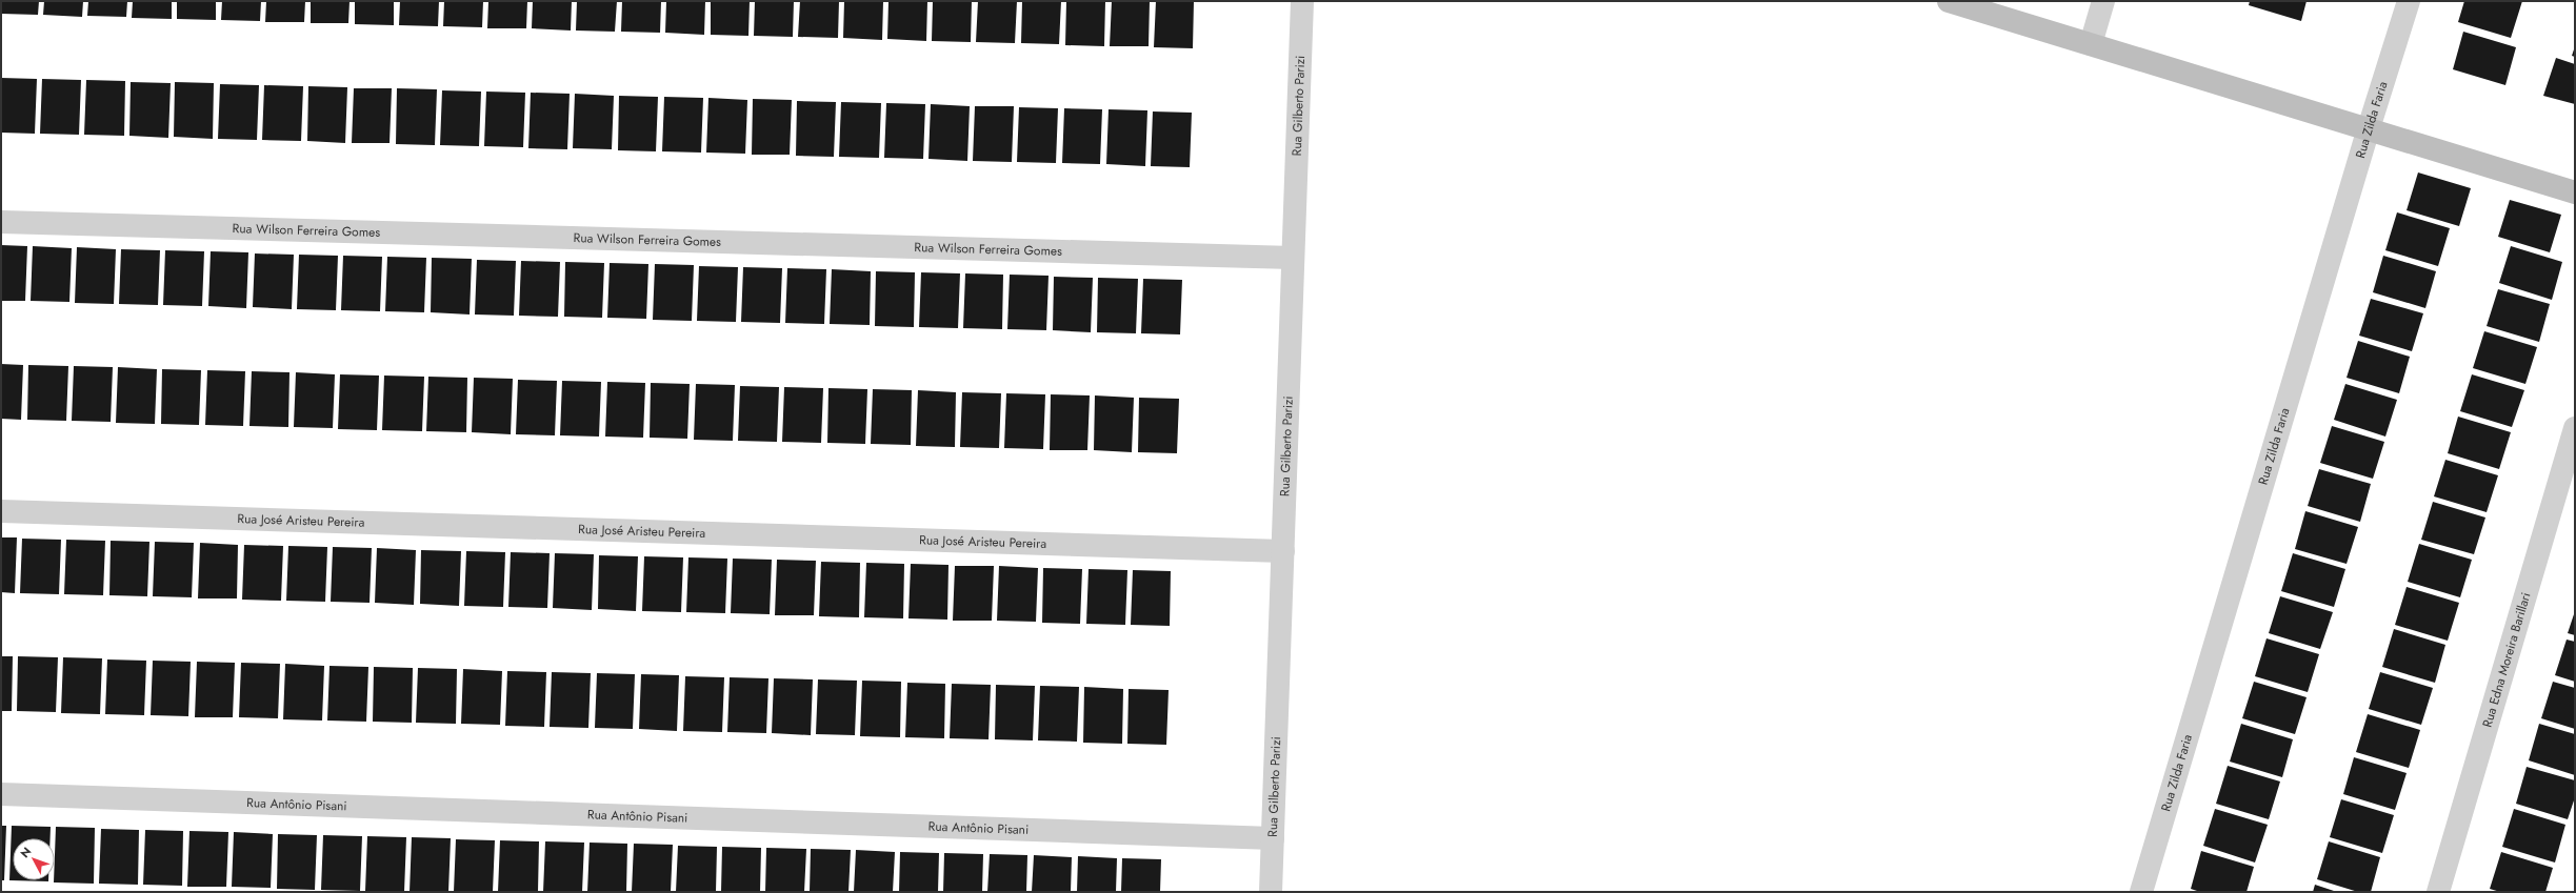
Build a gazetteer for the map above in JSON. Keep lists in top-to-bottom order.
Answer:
{
  "streets": {
    "street": [
      "Rua Gilberto Parizi",
      "Rua Zilda Faria",
      "Rua Wilson Ferreira Gomes",
      "Rua José Aristeu Pereira",
      "Rua Edna Moreira Barillari",
      "Rua Antônio Pisani"
    ]
  },
  "crossings": [
    ["Rua Gilberto Parizi", "Rua Wilson Ferreira Gomes"],
    ["Rua Gilberto Parizi", "Rua José Aristeu Pereira"],
    ["Rua Gilberto Parizi", "Rua Antônio Pisani"]
  ],
  "north": "top left"
}
